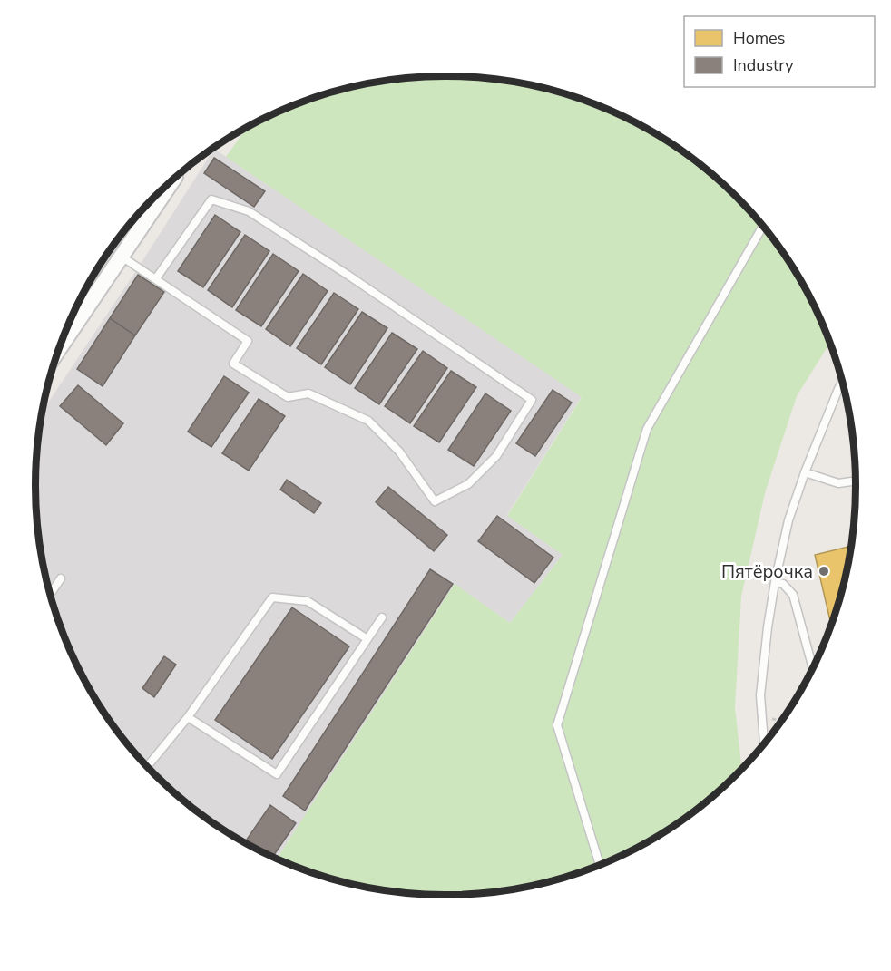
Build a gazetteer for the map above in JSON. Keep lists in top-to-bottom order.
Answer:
{
  "places": ["Пятёрочка"],
  "legend": ["Homes", "Industry"]
}
